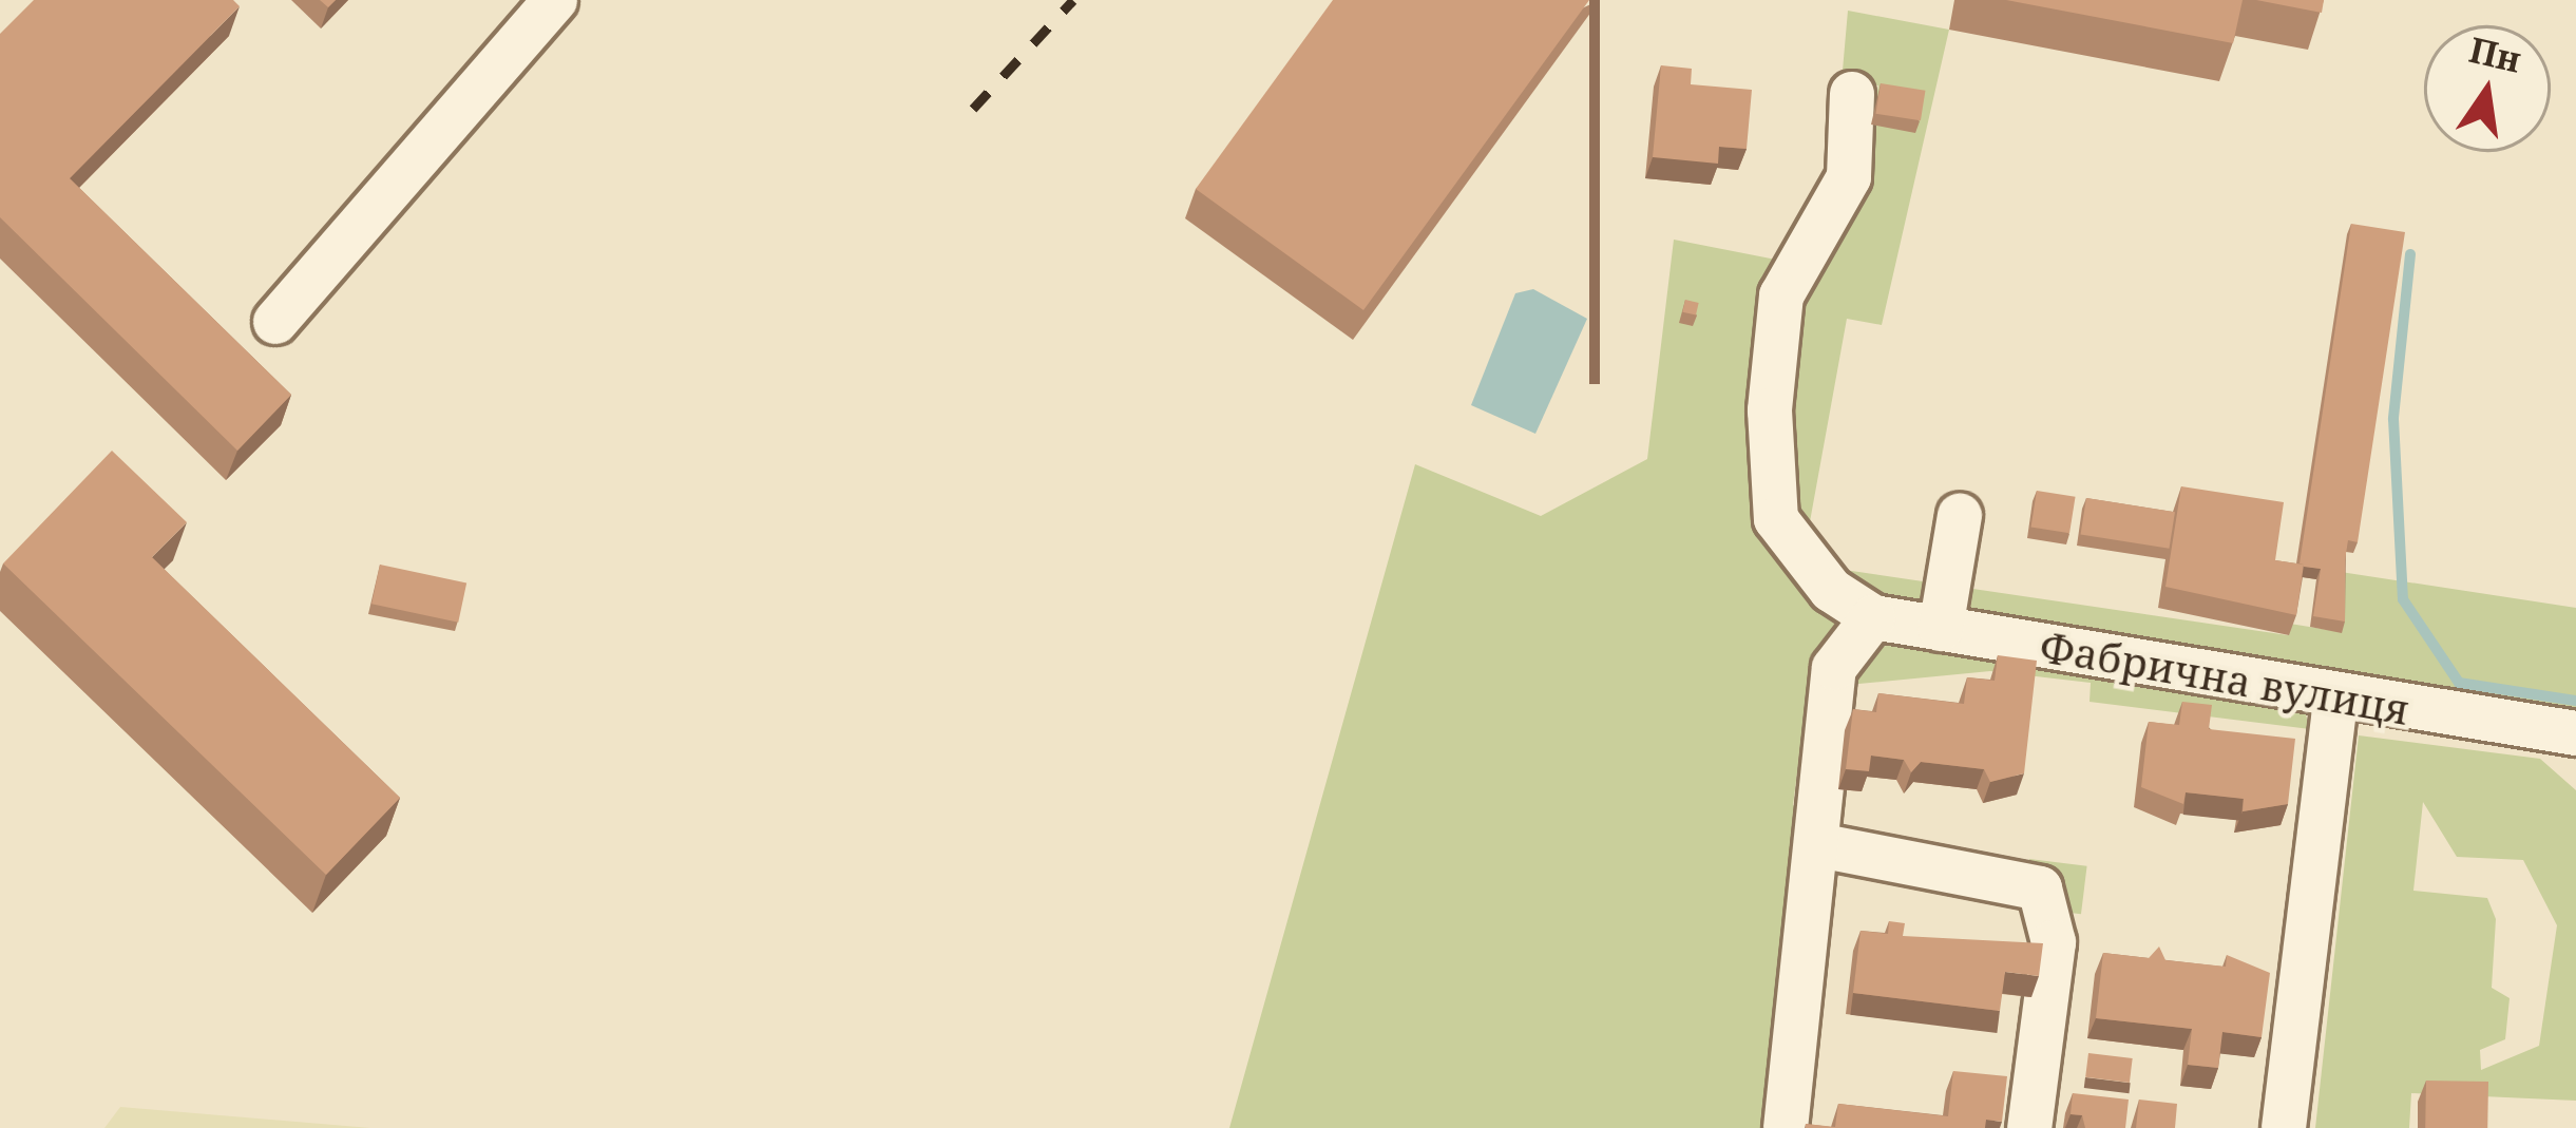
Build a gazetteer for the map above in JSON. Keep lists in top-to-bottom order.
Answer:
{
  "streets": {
    "street": ["Фабрична вулиця"]
  },
  "north": "top"
}
